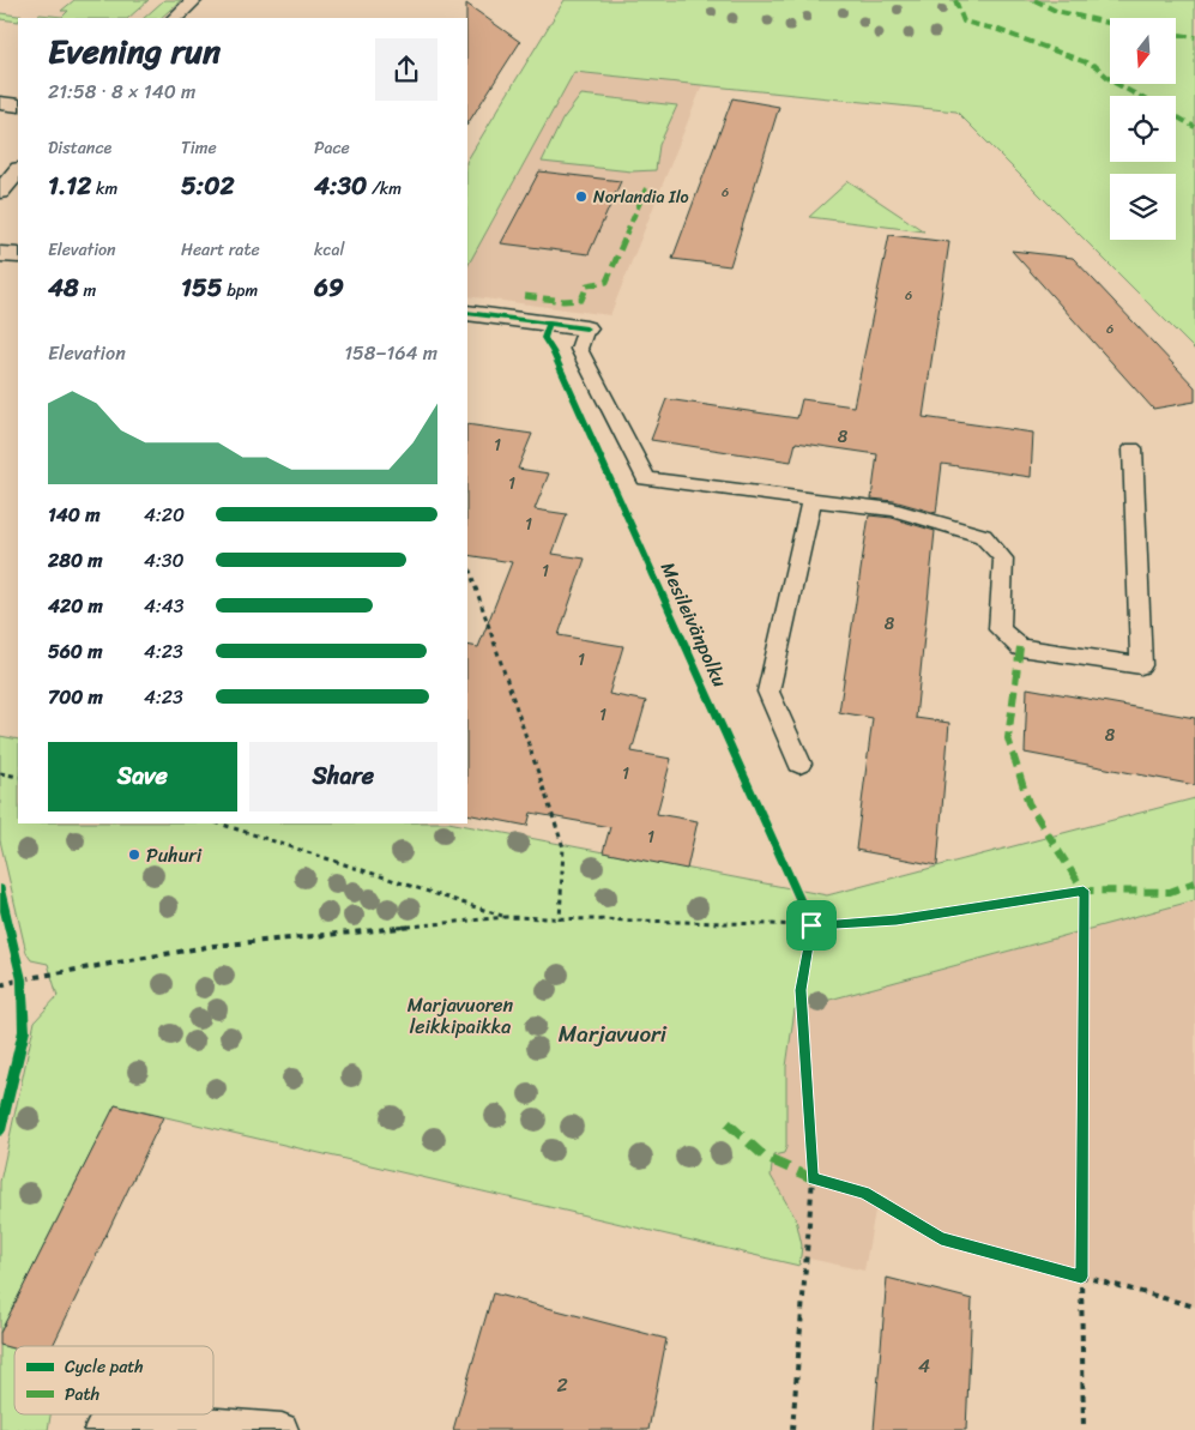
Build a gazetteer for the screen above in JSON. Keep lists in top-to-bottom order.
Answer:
{
  "streets": {
    "cycle path": ["Mesileivänpolku"]
  },
  "parks": ["Marjavuoren leikkipaikka", "Marjavuori"],
  "places": ["Norlandia Ilo", "Puhuri"],
  "house_numbers": [
    "6",
    "6",
    "6",
    "8",
    "1",
    "1",
    "1",
    "1",
    "8",
    "1",
    "1",
    "8",
    "1",
    "1",
    "4",
    "2"
  ],
  "legend": ["Cycle path", "Path"],
  "north": "bottom",
  "page": {
    "heading": ["Evening run", "21:58 · 8 × 140 m"],
    "stats": [
      ["Distance", "1.12 km"],
      ["Time", "5:02"],
      ["Pace", "4:30 /km"],
      ["Elevation", "48 m"],
      ["Heart rate", "155 bpm"],
      ["kcal", "69"]
    ],
    "chart": ["Elevation", "158–164 m"],
    "list": [
      {
        "name": "140 m",
        "note": "4:20"
      },
      {
        "name": "280 m",
        "note": "4:30"
      },
      {
        "name": "420 m",
        "note": "4:43"
      },
      {
        "name": "560 m",
        "note": "4:23"
      },
      {
        "name": "700 m",
        "note": "4:23"
      }
    ],
    "buttons": ["Save", "Share"]
  }
}
